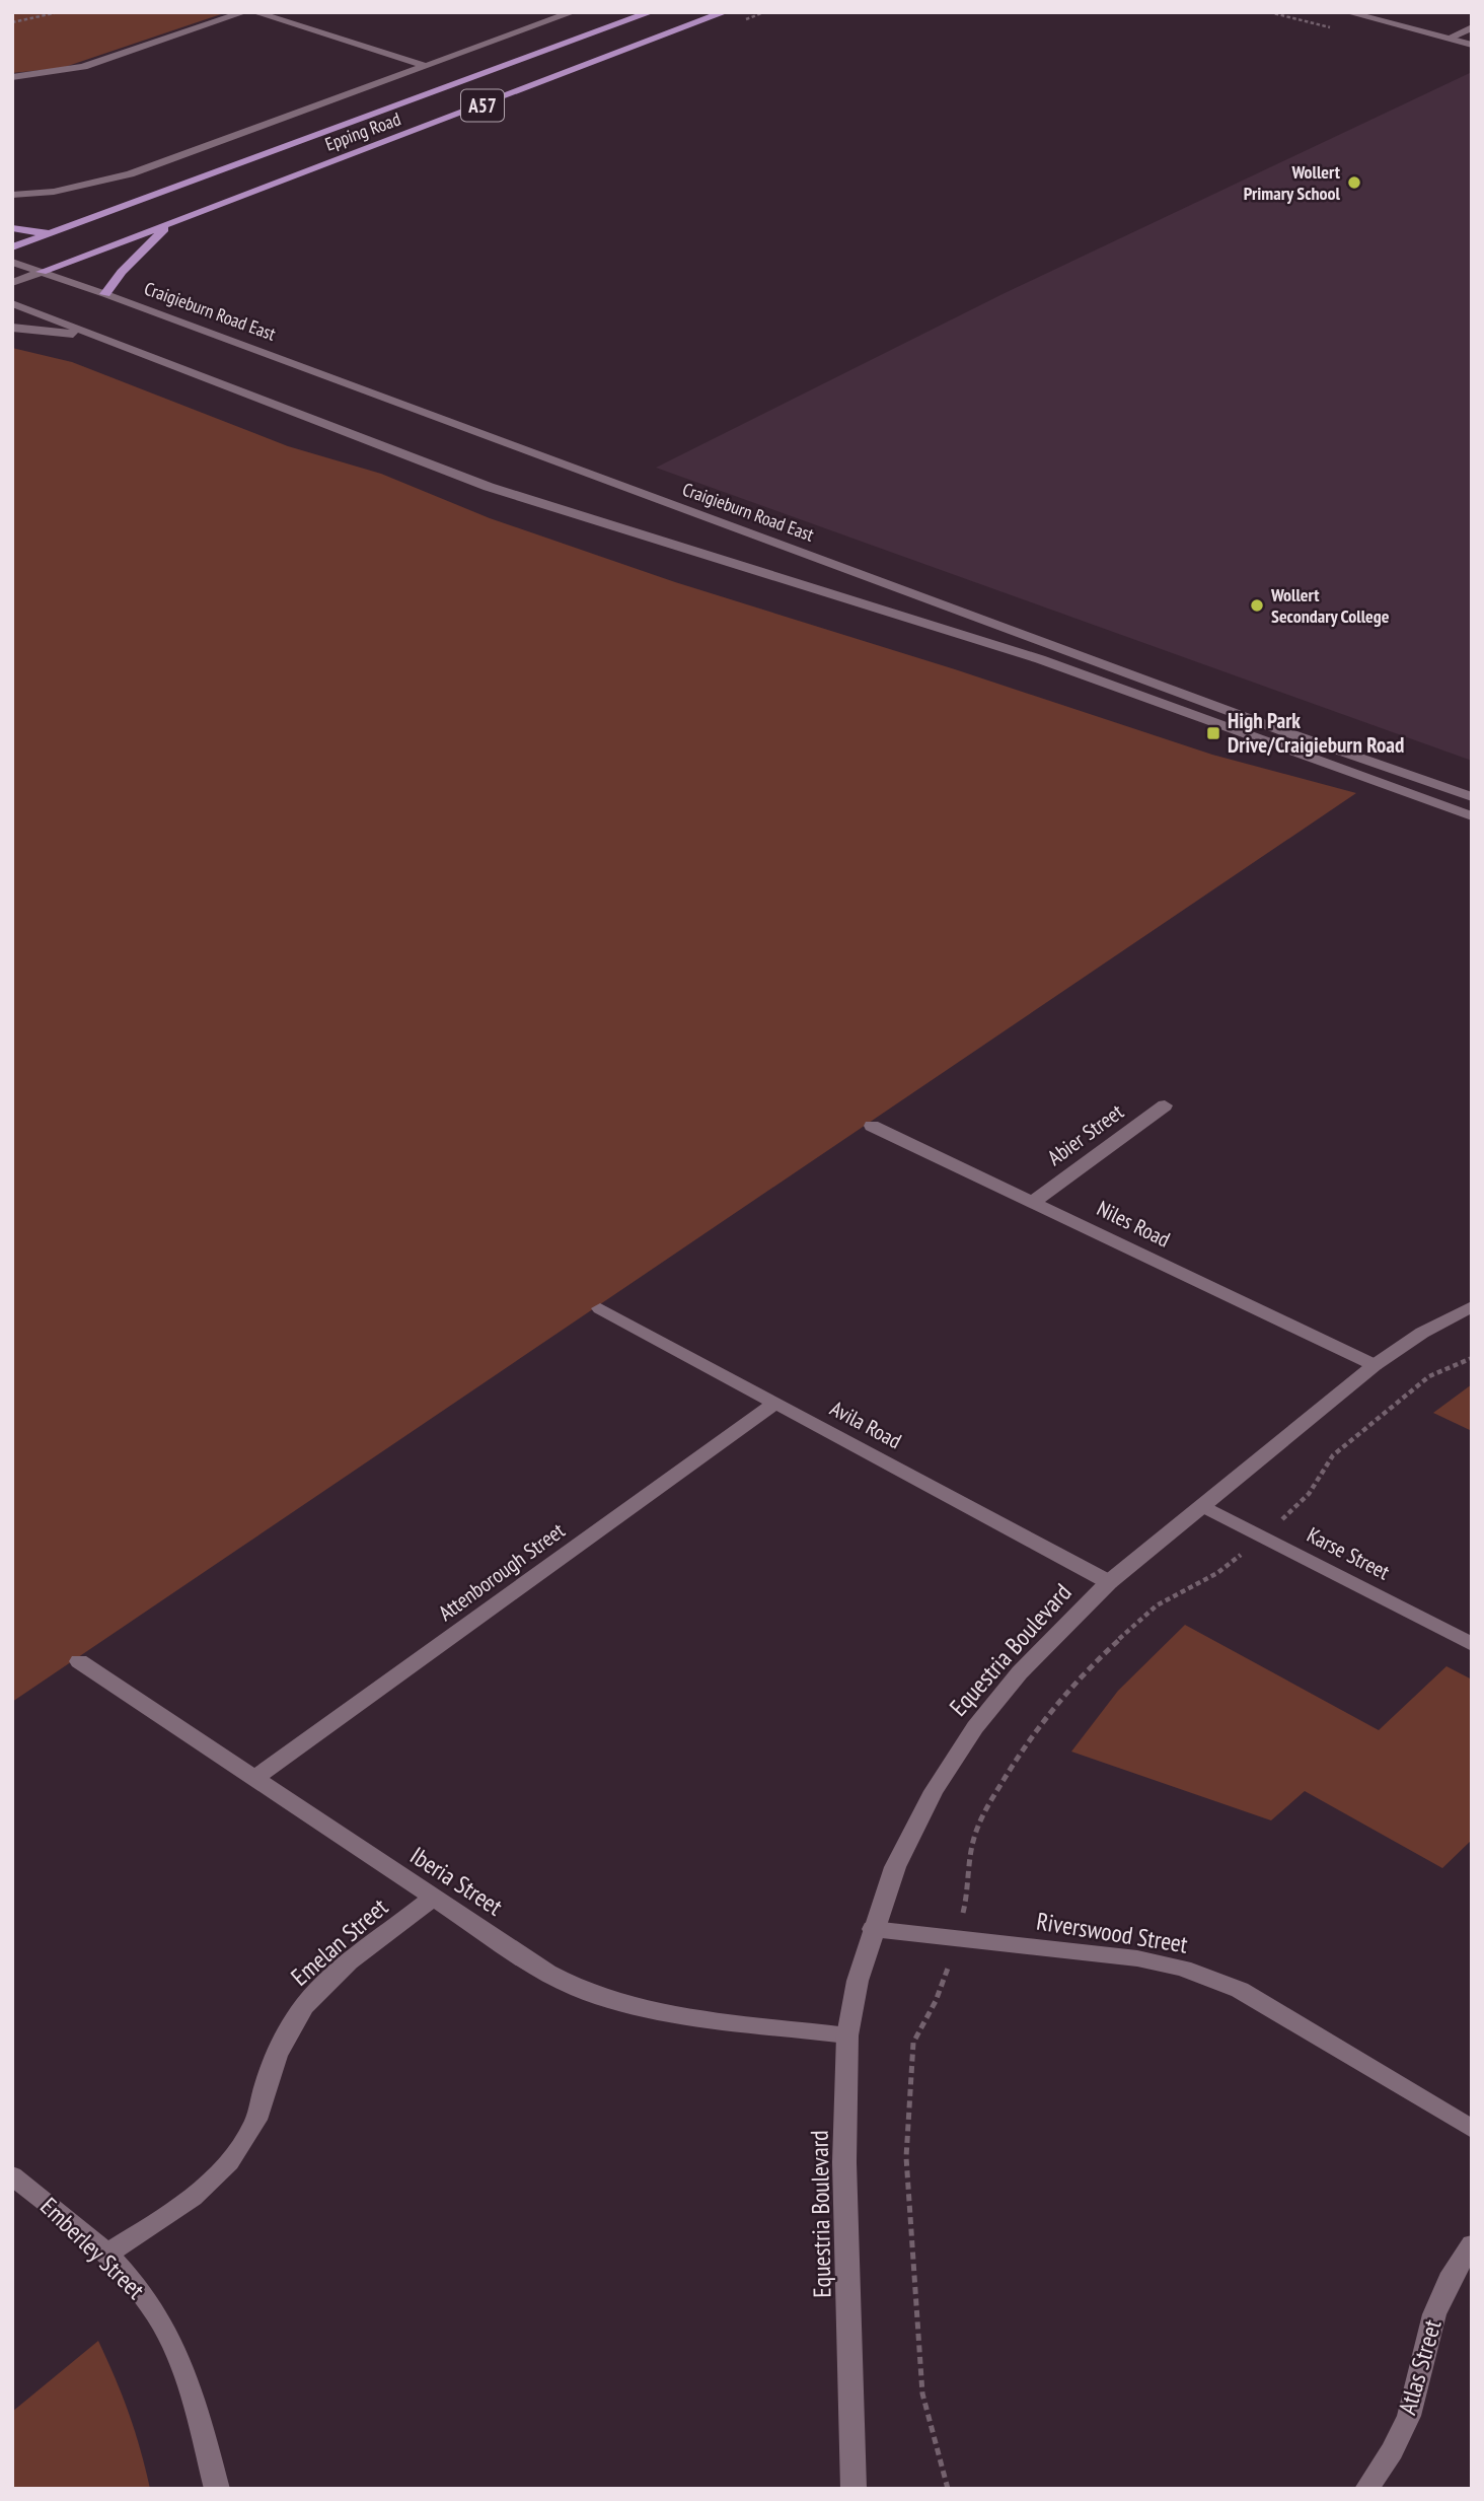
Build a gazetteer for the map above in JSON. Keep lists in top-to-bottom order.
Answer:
{
  "streets": {
    "main road": ["A57", "Epping Road"],
    "street": [
      "Craigieburn Road East",
      "Abier Street",
      "Niles Road",
      "Avila Road",
      "Karse Street",
      "Attenborough Street",
      "Equestria Boulevard",
      "Iberia Street",
      "Riverswood Street",
      "Emelan Street",
      "Emberley Street",
      "Atlas Street"
    ]
  },
  "crossings": [
    ["Epping Road", "Craigieburn Road East"],
    ["Abier Street", "Niles Road"],
    ["Niles Road", "Equestria Boulevard"],
    ["Avila Road", "Attenborough Street"],
    ["Avila Road", "Equestria Boulevard"],
    ["Karse Street", "Equestria Boulevard"],
    ["Attenborough Street", "Iberia Street"],
    ["Equestria Boulevard", "Iberia Street"],
    ["Equestria Boulevard", "Riverswood Street"],
    ["Iberia Street", "Emelan Street"],
    ["Emelan Street", "Emberley Street"]
  ],
  "places": {
    "other": ["Wollert Primary School", "Wollert Secondary College"],
    "transit": ["High Park Drive/Craigieburn Road"]
  }
}
